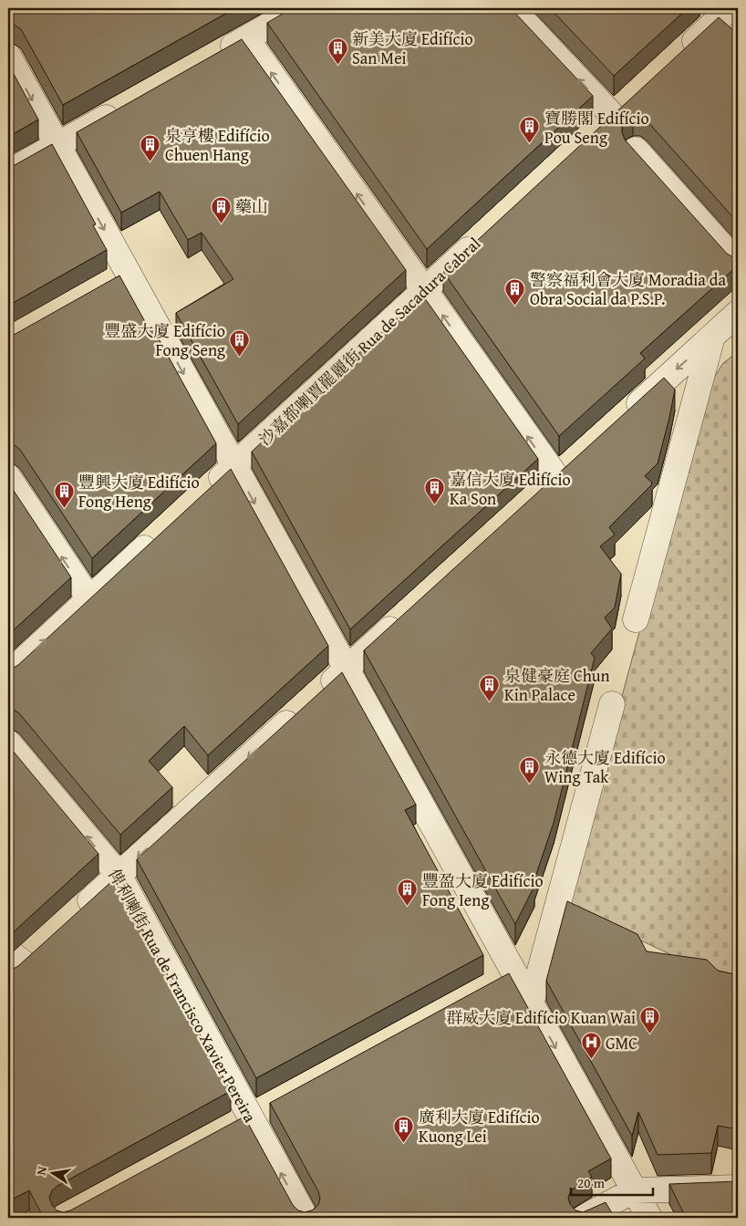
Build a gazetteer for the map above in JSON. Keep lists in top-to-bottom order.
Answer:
{
  "streets": {
    "street": ["沙嘉都喇賈罷麗街 Rua de Sacadura Cabral", "俾利喇街 Rua de Francisco Xavier Pereira"]
  },
  "one_way": ["俾利喇街 Rua de Francisco Xavier Pereira"],
  "places": {
    "building": [
      "新美大廈 Edifício San Mei",
      "寶勝閣 Edifício Pou Seng",
      "泉亨樓 Edifício Chuen Hang",
      "藥山",
      "警察福利會大廈 Moradia da Obra Social da P.S.P.",
      "豐盛大廈 Edifício Fong Seng",
      "嘉信大廈 Edifício Ka Son",
      "豐興大廈 Edifício Fong Heng",
      "泉健豪庭 Chun Kin Palace",
      "永德大廈 Edifício Wing Tak",
      "豐盈大廈 Edifício Fong Ieng",
      "群威大廈 Edifício Kuan Wai",
      "廣利大廈 Edifício Kuong Lei"
    ],
    "hospital": ["GMC"]
  },
  "scale_bar": "20 m",
  "north": "left"
}
